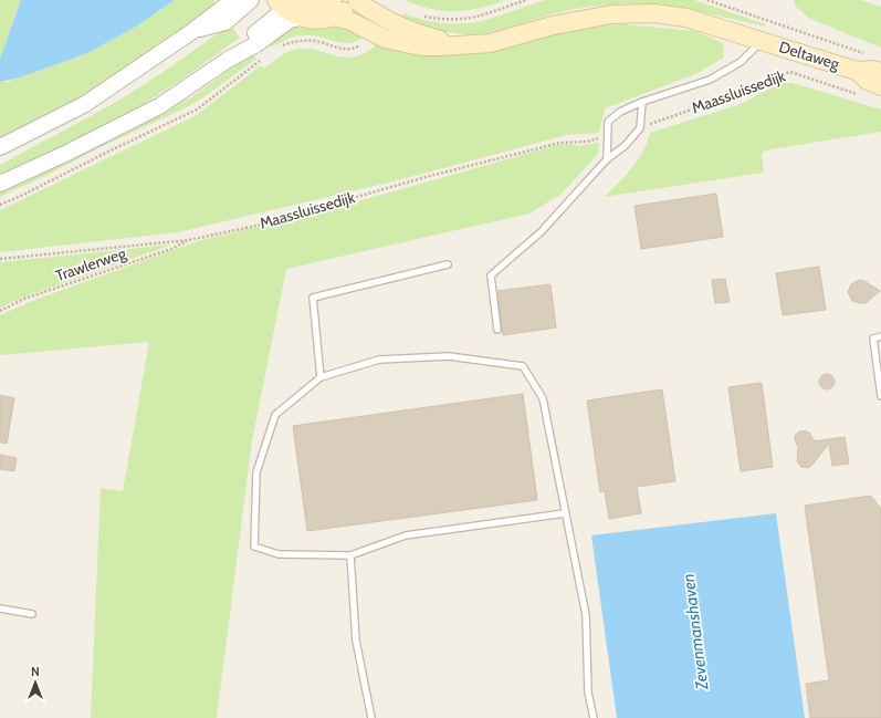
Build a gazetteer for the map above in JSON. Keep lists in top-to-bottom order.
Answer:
{
  "streets": {
    "main road": ["Deltaweg"],
    "lane": ["Maassluissedijk"],
    "path": ["Trawlerweg"]
  },
  "crossings": [
    ["Deltaweg", "Maassluissedijk"],
    ["Maassluissedijk", "Trawlerweg"]
  ],
  "water": ["Zevenmanshaven"],
  "north": "top"
}
